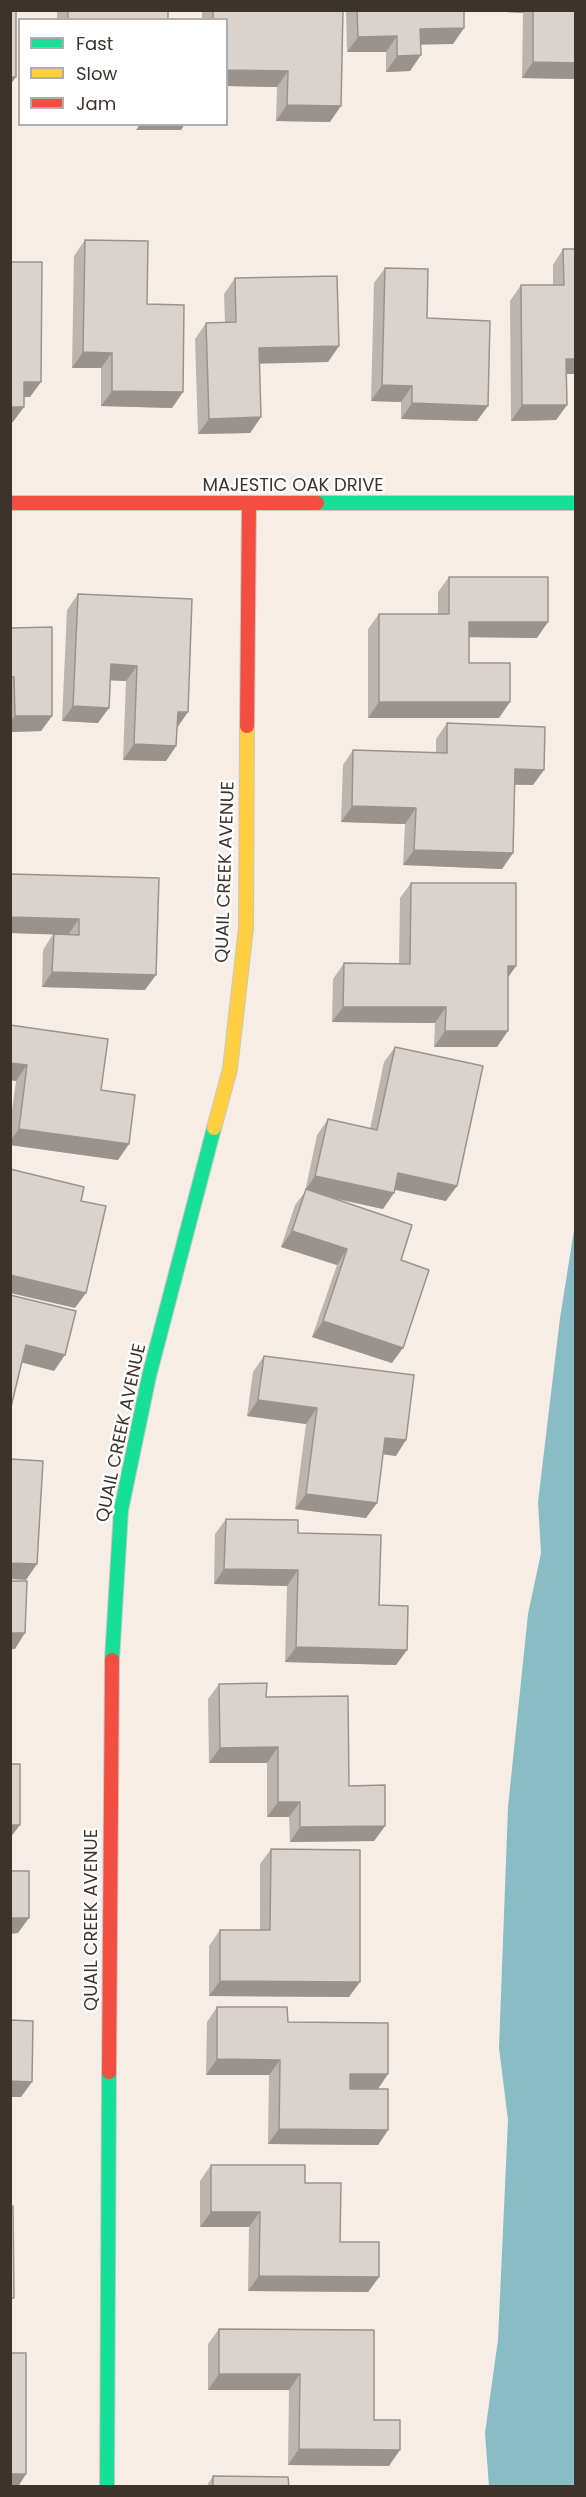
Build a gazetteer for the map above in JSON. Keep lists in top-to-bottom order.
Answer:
{
  "streets": {
    "street": ["MAJESTIC OAK DRIVE", "QUAIL CREEK AVENUE"]
  },
  "crossings": [
    ["MAJESTIC OAK DRIVE", "QUAIL CREEK AVENUE"]
  ],
  "legend": ["Fast", "Slow", "Jam"]
}
